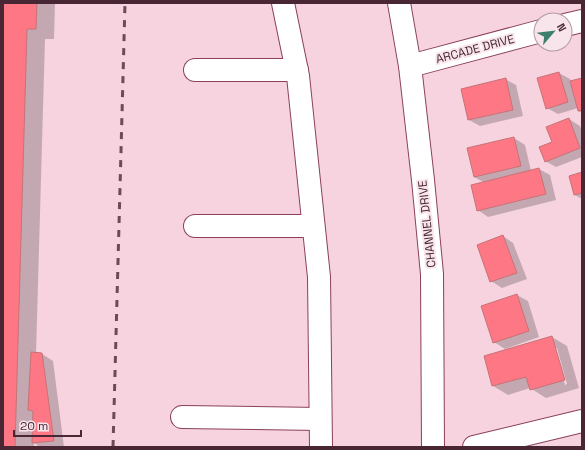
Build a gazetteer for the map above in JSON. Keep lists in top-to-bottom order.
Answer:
{
  "streets": {
    "street": ["ARCADE DRIVE", "CHANNEL DRIVE"]
  },
  "crossings": [
    ["ARCADE DRIVE", "CHANNEL DRIVE"]
  ],
  "scale_bar": "20 m",
  "north": "top right"
}
